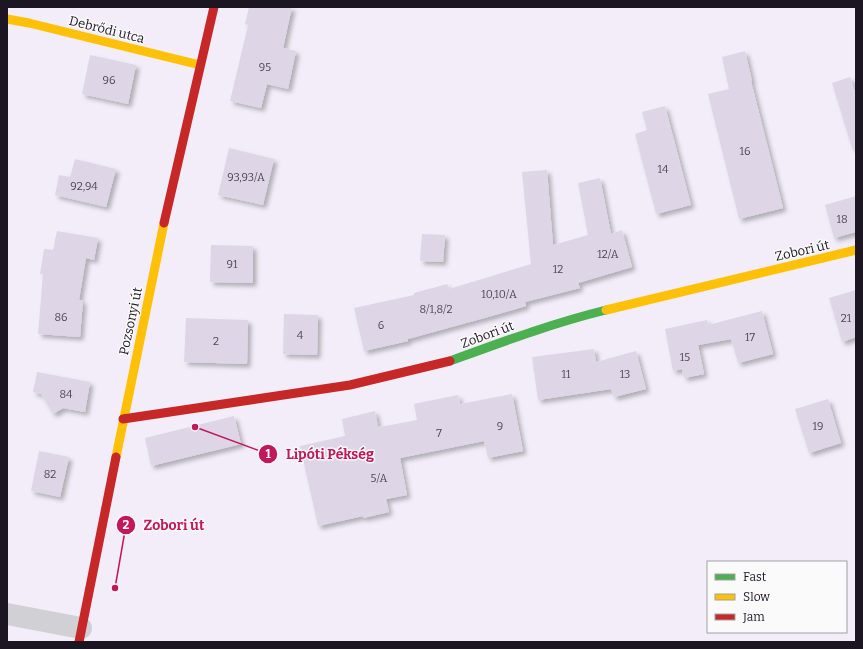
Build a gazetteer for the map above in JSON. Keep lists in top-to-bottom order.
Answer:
{
  "streets": {
    "street": ["Debrődi utca", "Zobori út", "Pozsonyi út"]
  },
  "crossings": [
    ["Debrődi utca", "Pozsonyi út"],
    ["Zobori út", "Pozsonyi út"]
  ],
  "places": ["Lipóti Pékség", "Zobori út"],
  "house_numbers": [
    "95",
    "96",
    "16",
    "14",
    "93,93/A",
    "92,94",
    "18",
    "12/A",
    "91",
    "12",
    "10,10/A",
    "8/1,8/2",
    "86",
    "21",
    "6",
    "4",
    "17",
    "2",
    "15",
    "11",
    "13",
    "84",
    "9",
    "19",
    "7",
    "82",
    "5/A"
  ],
  "legend": ["Fast", "Slow", "Jam"]
}
